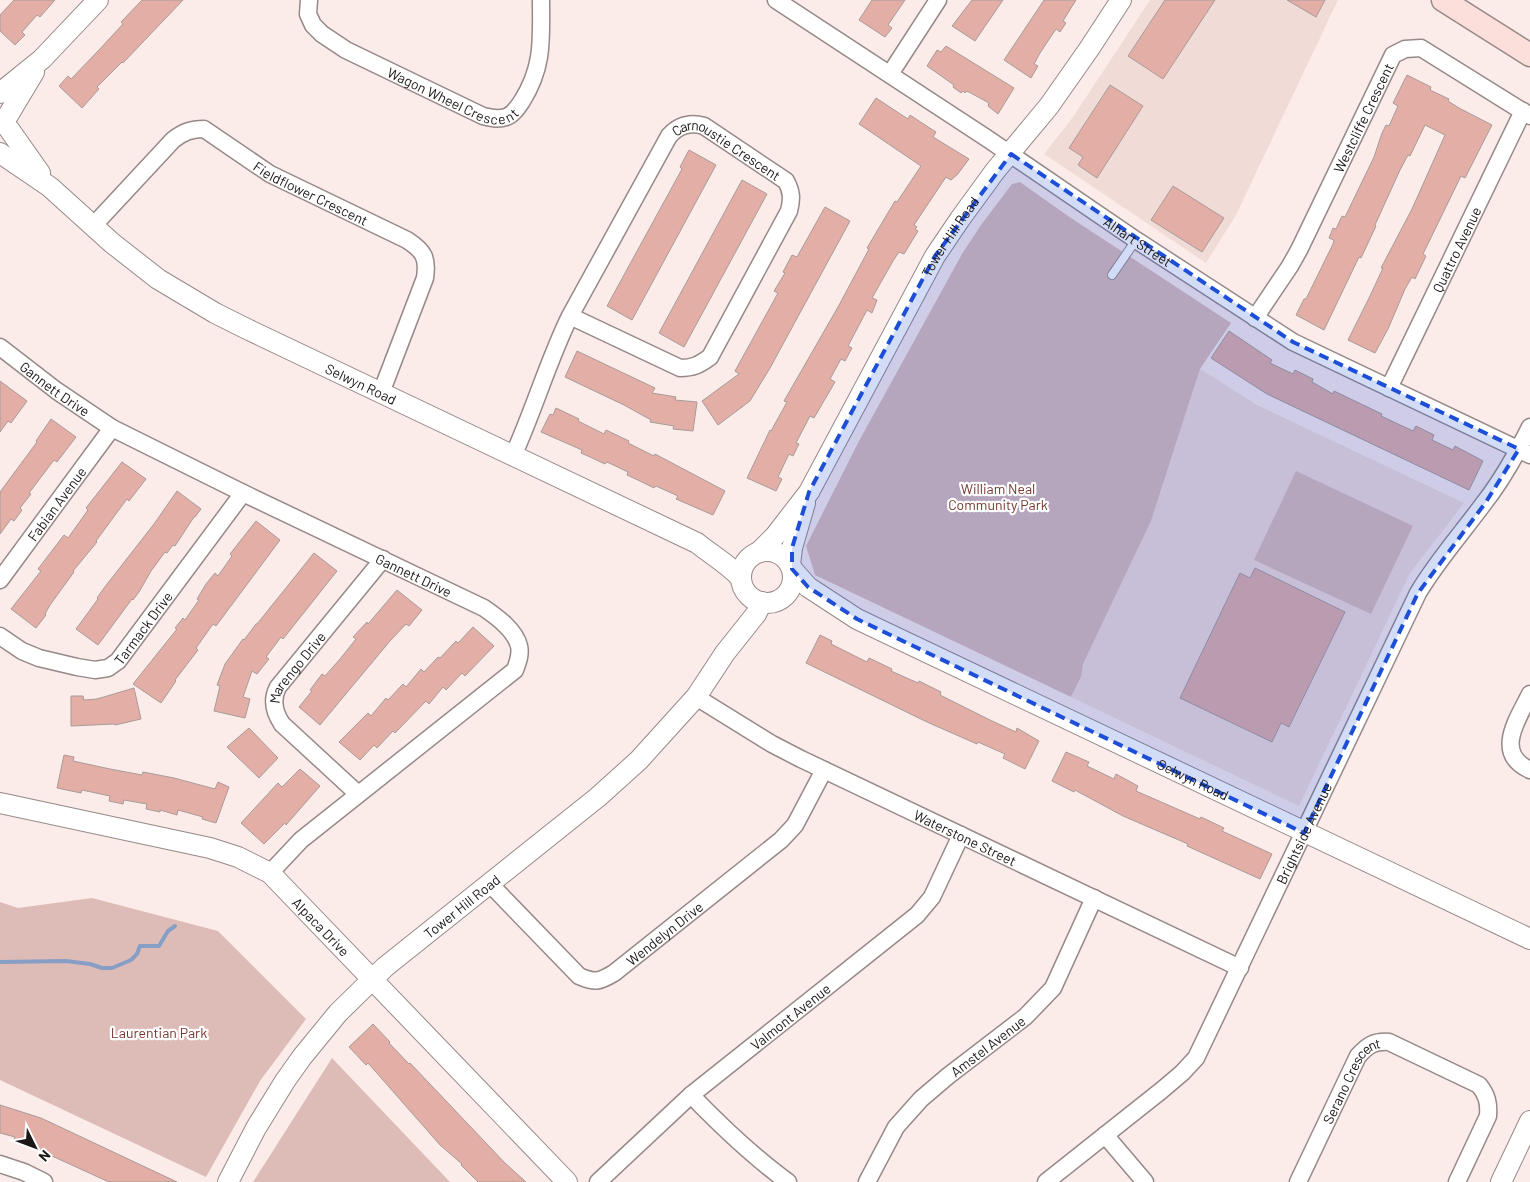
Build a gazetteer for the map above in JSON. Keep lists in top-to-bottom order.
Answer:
{
  "streets": {
    "street": [
      "Wagon Wheel Crescent",
      "Westcliffe Crescent",
      "Carnoustie Crescent",
      "Fieldflower Crescent",
      "Tower Hill Road",
      "Alhart Street",
      "Quattro Avenue",
      "Selwyn Road",
      "Gannett Drive",
      "Fabian Avenue",
      "Tarmack Drive",
      "Marengo Drive",
      "Brightside Avenue",
      "Waterstone Street",
      "Alpaca Drive",
      "Wendelyn Drive",
      "Valmont Avenue",
      "Amstel Avenue",
      "Serano Crescent"
    ]
  },
  "crossings": [
    ["Westcliffe Crescent", "Alhart Street"],
    ["Westcliffe Crescent", "Quattro Avenue"],
    ["Carnoustie Crescent", "Selwyn Road"],
    ["Fieldflower Crescent", "Selwyn Road"],
    ["Tower Hill Road", "Alhart Street"],
    ["Tower Hill Road", "Selwyn Road"],
    ["Tower Hill Road", "Waterstone Street"],
    ["Tower Hill Road", "Alpaca Drive"],
    ["Tower Hill Road", "Wendelyn Drive"],
    ["Alhart Street", "Quattro Avenue"],
    ["Alhart Street", "Brightside Avenue"],
    ["Selwyn Road", "Brightside Avenue"],
    ["Gannett Drive", "Fabian Avenue"],
    ["Gannett Drive", "Tarmack Drive"],
    ["Gannett Drive", "Marengo Drive"],
    ["Gannett Drive", "Alpaca Drive"],
    ["Brightside Avenue", "Waterstone Street"],
    ["Waterstone Street", "Wendelyn Drive"],
    ["Waterstone Street", "Valmont Avenue"],
    ["Waterstone Street", "Amstel Avenue"]
  ],
  "parks": ["William Neal Community Park", "Laurentian Park"],
  "north": "bottom right"
}
